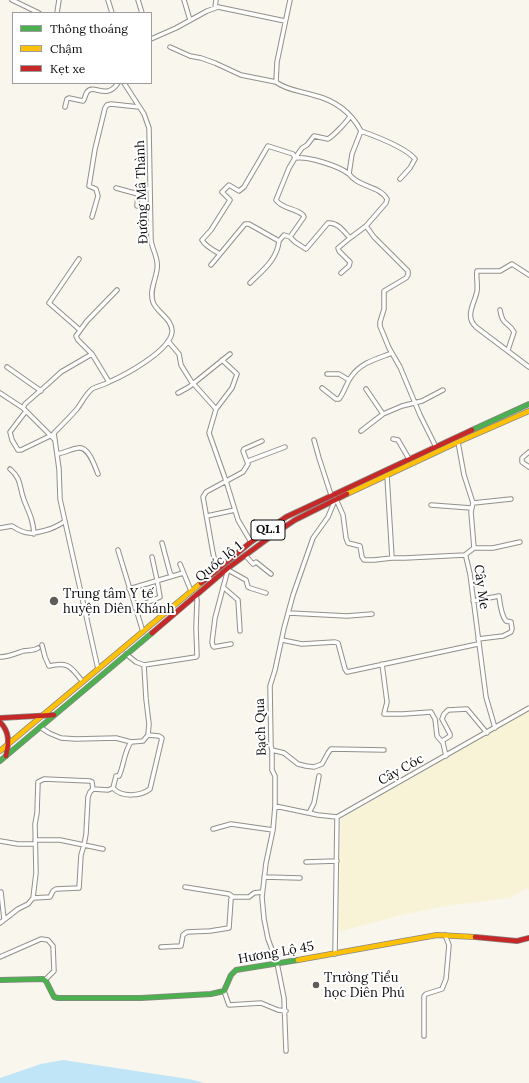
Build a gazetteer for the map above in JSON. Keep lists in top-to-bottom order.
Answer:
{
  "streets": {
    "main road": ["QL.1", "Quốc lộ 1", "Hương Lộ 45"],
    "street": [
      "Đường Mâ Thành",
      "Cây Me",
      "Bạch Qua",
      "Cây Cóc"
    ]
  },
  "crossings": [
    ["Quốc lộ 1", "Cây Me"],
    ["Quốc lộ 1", "Bạch Qua"],
    ["Cây Me", "Bạch Qua"],
    ["Cây Me", "Cây Cóc"],
    ["Bạch Qua", "Hương Lộ 45"]
  ],
  "places": ["Trung tâm Y tế huyện Diên Khánh", "Trường Tiểu học Diên Phú"],
  "legend": ["Thông thoáng", "Chậm", "Kẹt xe"]
}
